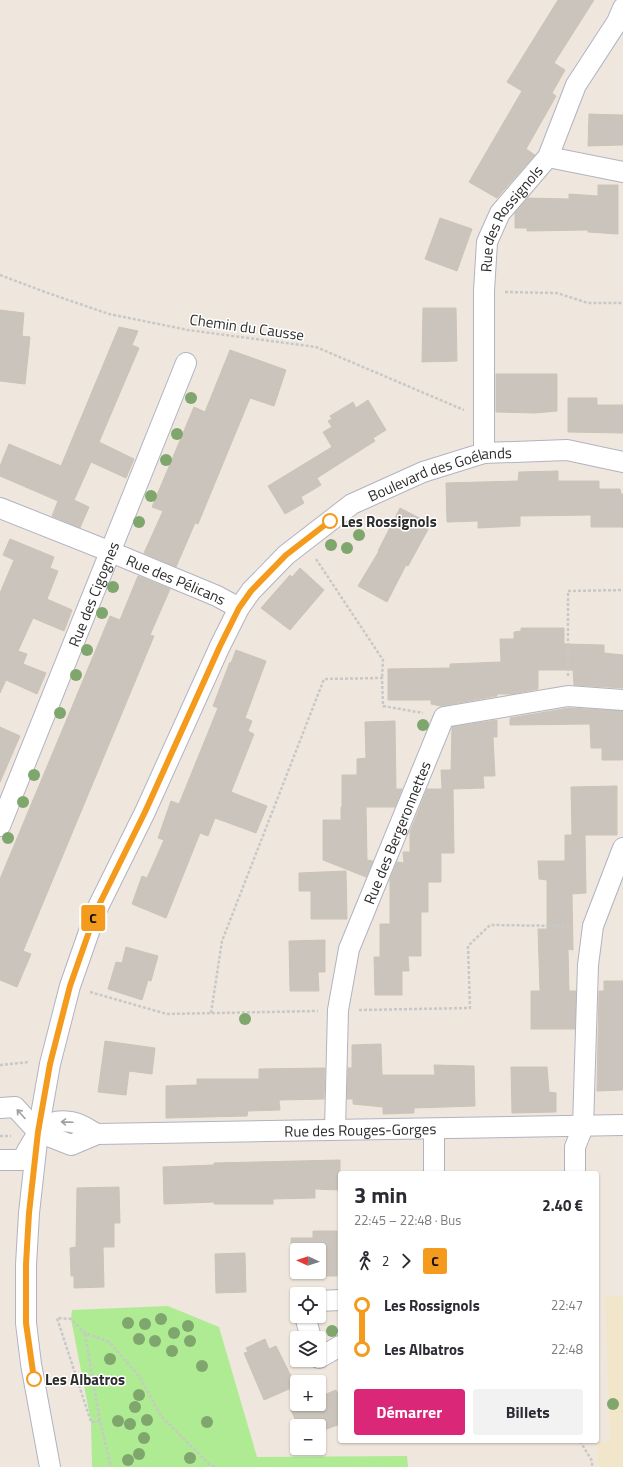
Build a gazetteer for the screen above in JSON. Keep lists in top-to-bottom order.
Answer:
{
  "streets": {
    "street": [
      "Rue des Rossignols",
      "Boulevard des Goélands",
      "Rue des Pélicans",
      "Rue des Cigognes",
      "Rue des Bergeronnettes",
      "Rue des Rouges-Gorges"
    ],
    "path": ["Chemin du Causse"]
  },
  "crossings": [
    ["Rue des Rossignols", "Chemin du Causse"],
    ["Rue des Rossignols", "Boulevard des Goélands"],
    ["Boulevard des Goélands", "Rue des Pélicans"],
    ["Boulevard des Goélands", "Rue des Rouges-Gorges"],
    ["Rue des Pélicans", "Rue des Cigognes"],
    ["Rue des Bergeronnettes", "Rue des Rouges-Gorges"]
  ],
  "places": ["Les Rossignols", "Les Albatros"],
  "lines": ["bus line C"],
  "north": "left",
  "page": {
    "on_map": "C",
    "heading": ["3 min", "22:45 – 22:48 · Bus", "2.40 €"],
    "legs": ["2", "C"],
    "map_buttons": ["+", "−"],
    "list": [
      {
        "name": "Les Rossignols",
        "value": "22:47"
      },
      {
        "name": "Les Albatros",
        "value": "22:48"
      }
    ],
    "buttons": ["Démarrer", "Billets"]
  }
}
